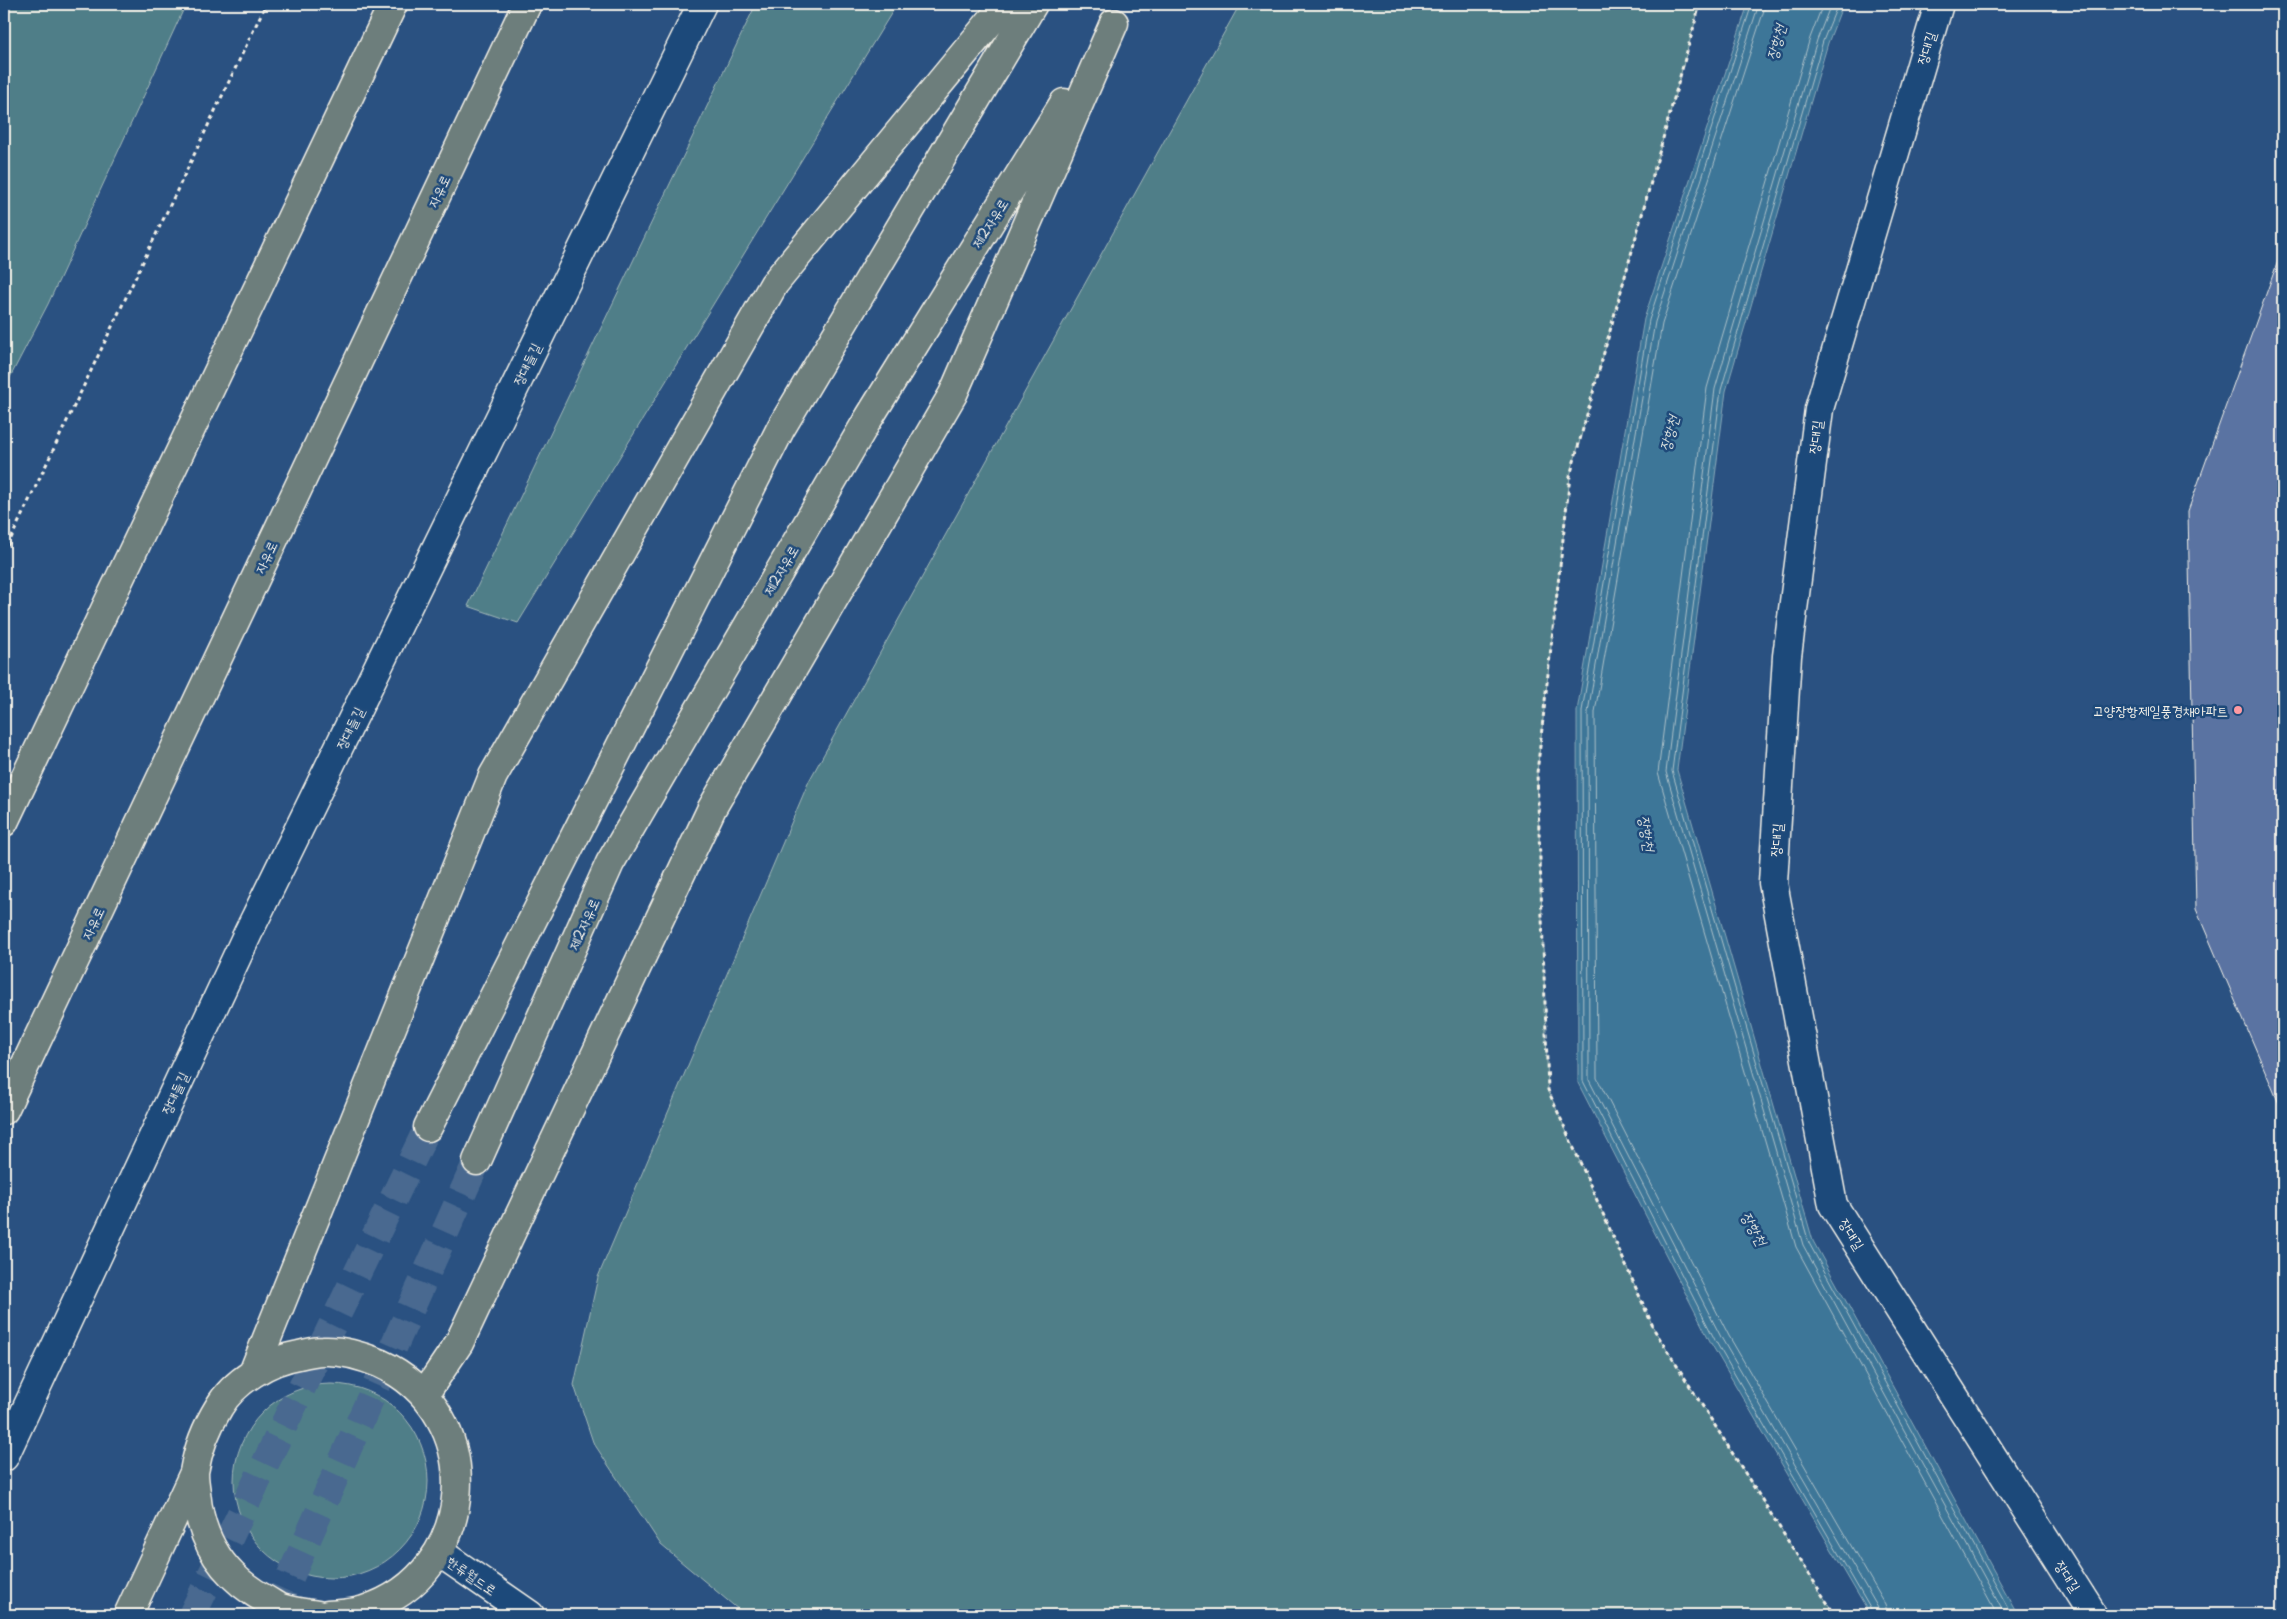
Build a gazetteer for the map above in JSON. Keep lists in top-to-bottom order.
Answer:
{
  "streets": {
    "highway": ["자유로", "제2자유로"],
    "street": ["장대길", "장대들길", "한류월드로"]
  },
  "water": ["장항천"],
  "places": ["고양장항제일풍경채아파트"]
}
